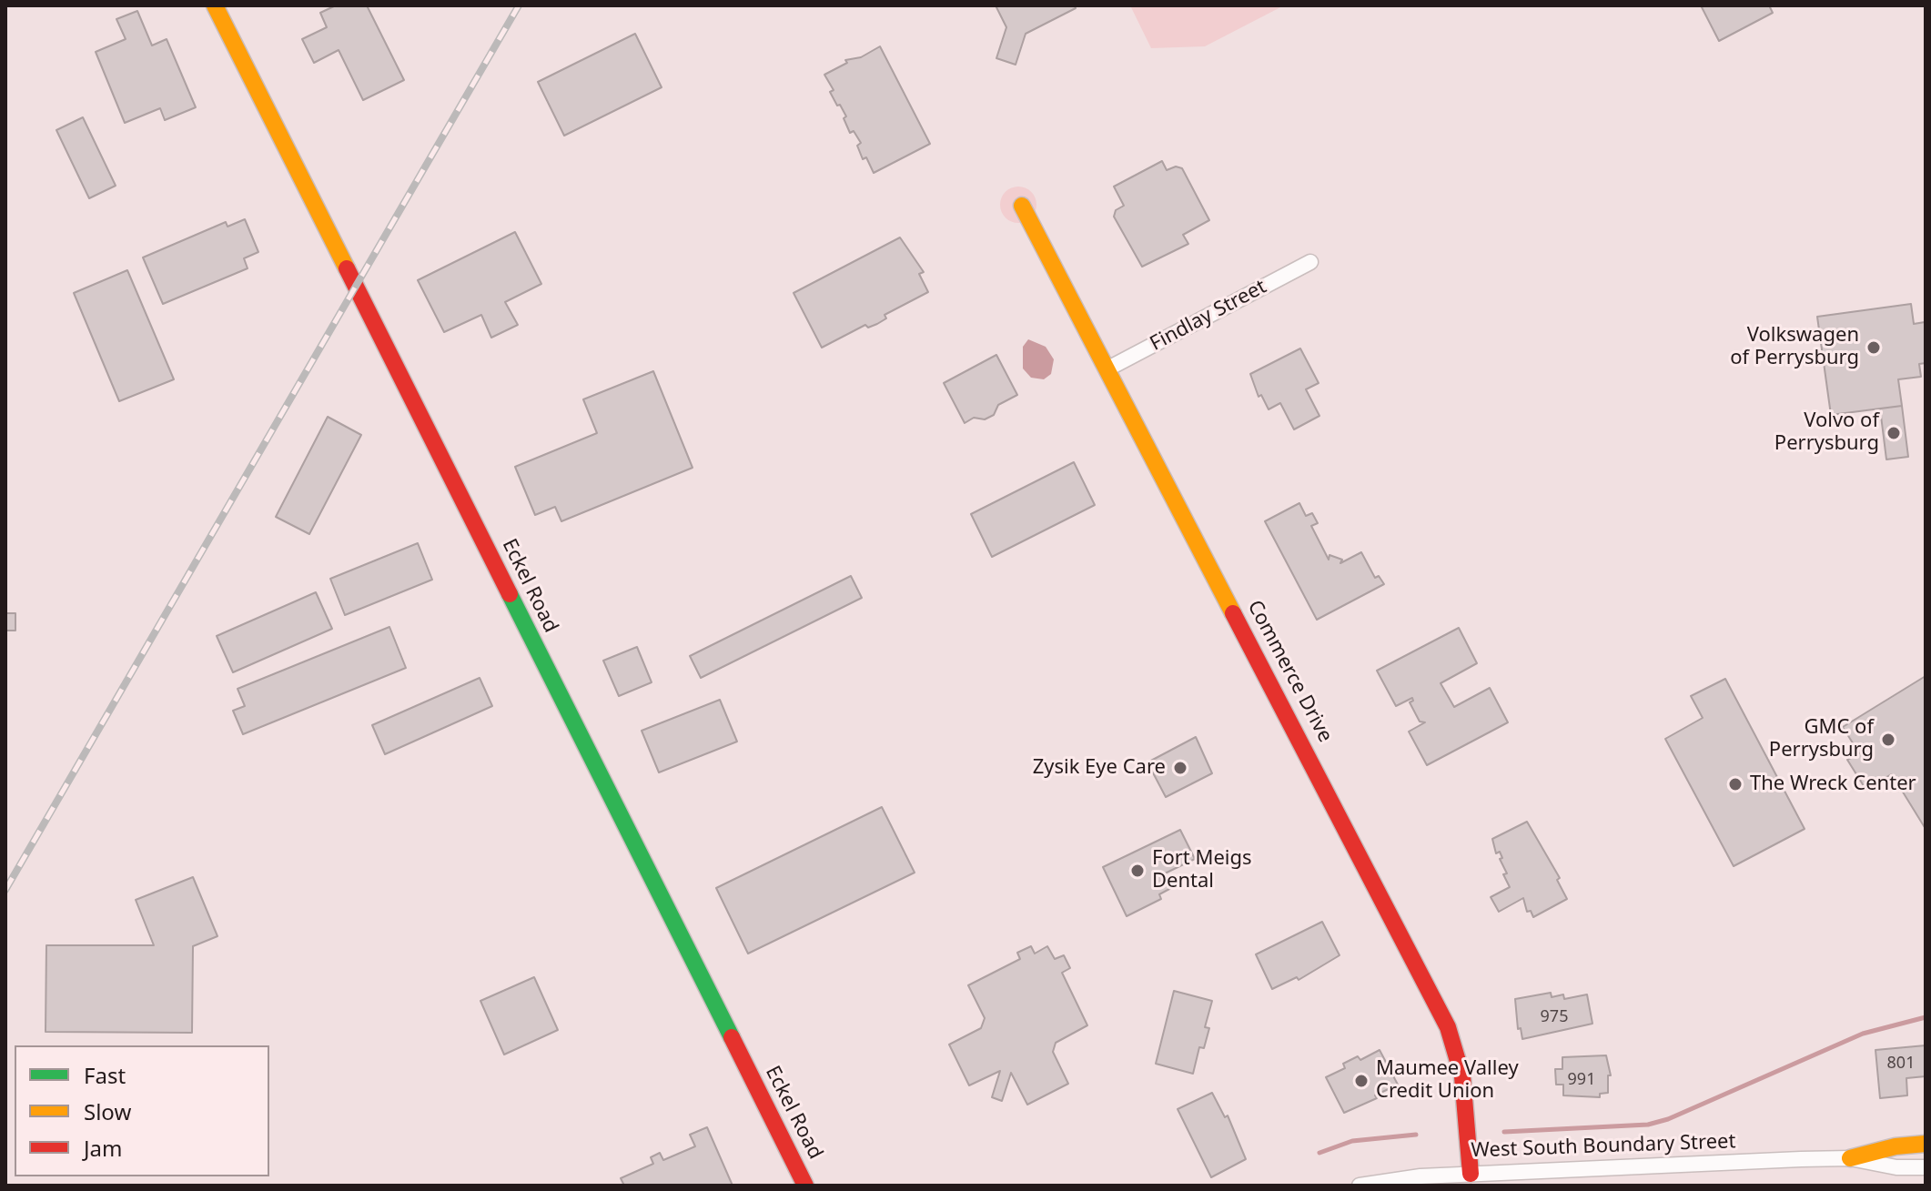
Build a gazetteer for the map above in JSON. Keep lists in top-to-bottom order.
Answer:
{
  "streets": {
    "street": [
      "Findlay Street",
      "Eckel Road",
      "Commerce Drive",
      "West South Boundary Street"
    ]
  },
  "crossings": [
    ["Findlay Street", "Commerce Drive"],
    ["Commerce Drive", "West South Boundary Street"]
  ],
  "places": [
    "Volkswagen of Perrysburg",
    "Volvo of Perrysburg",
    "GMC of Perrysburg",
    "Zysik Eye Care",
    "The Wreck Center",
    "Fort Meigs Dental",
    "Maumee Valley Credit Union"
  ],
  "house_numbers": ["975", "801", "991"],
  "legend": ["Fast", "Slow", "Jam"]
}
